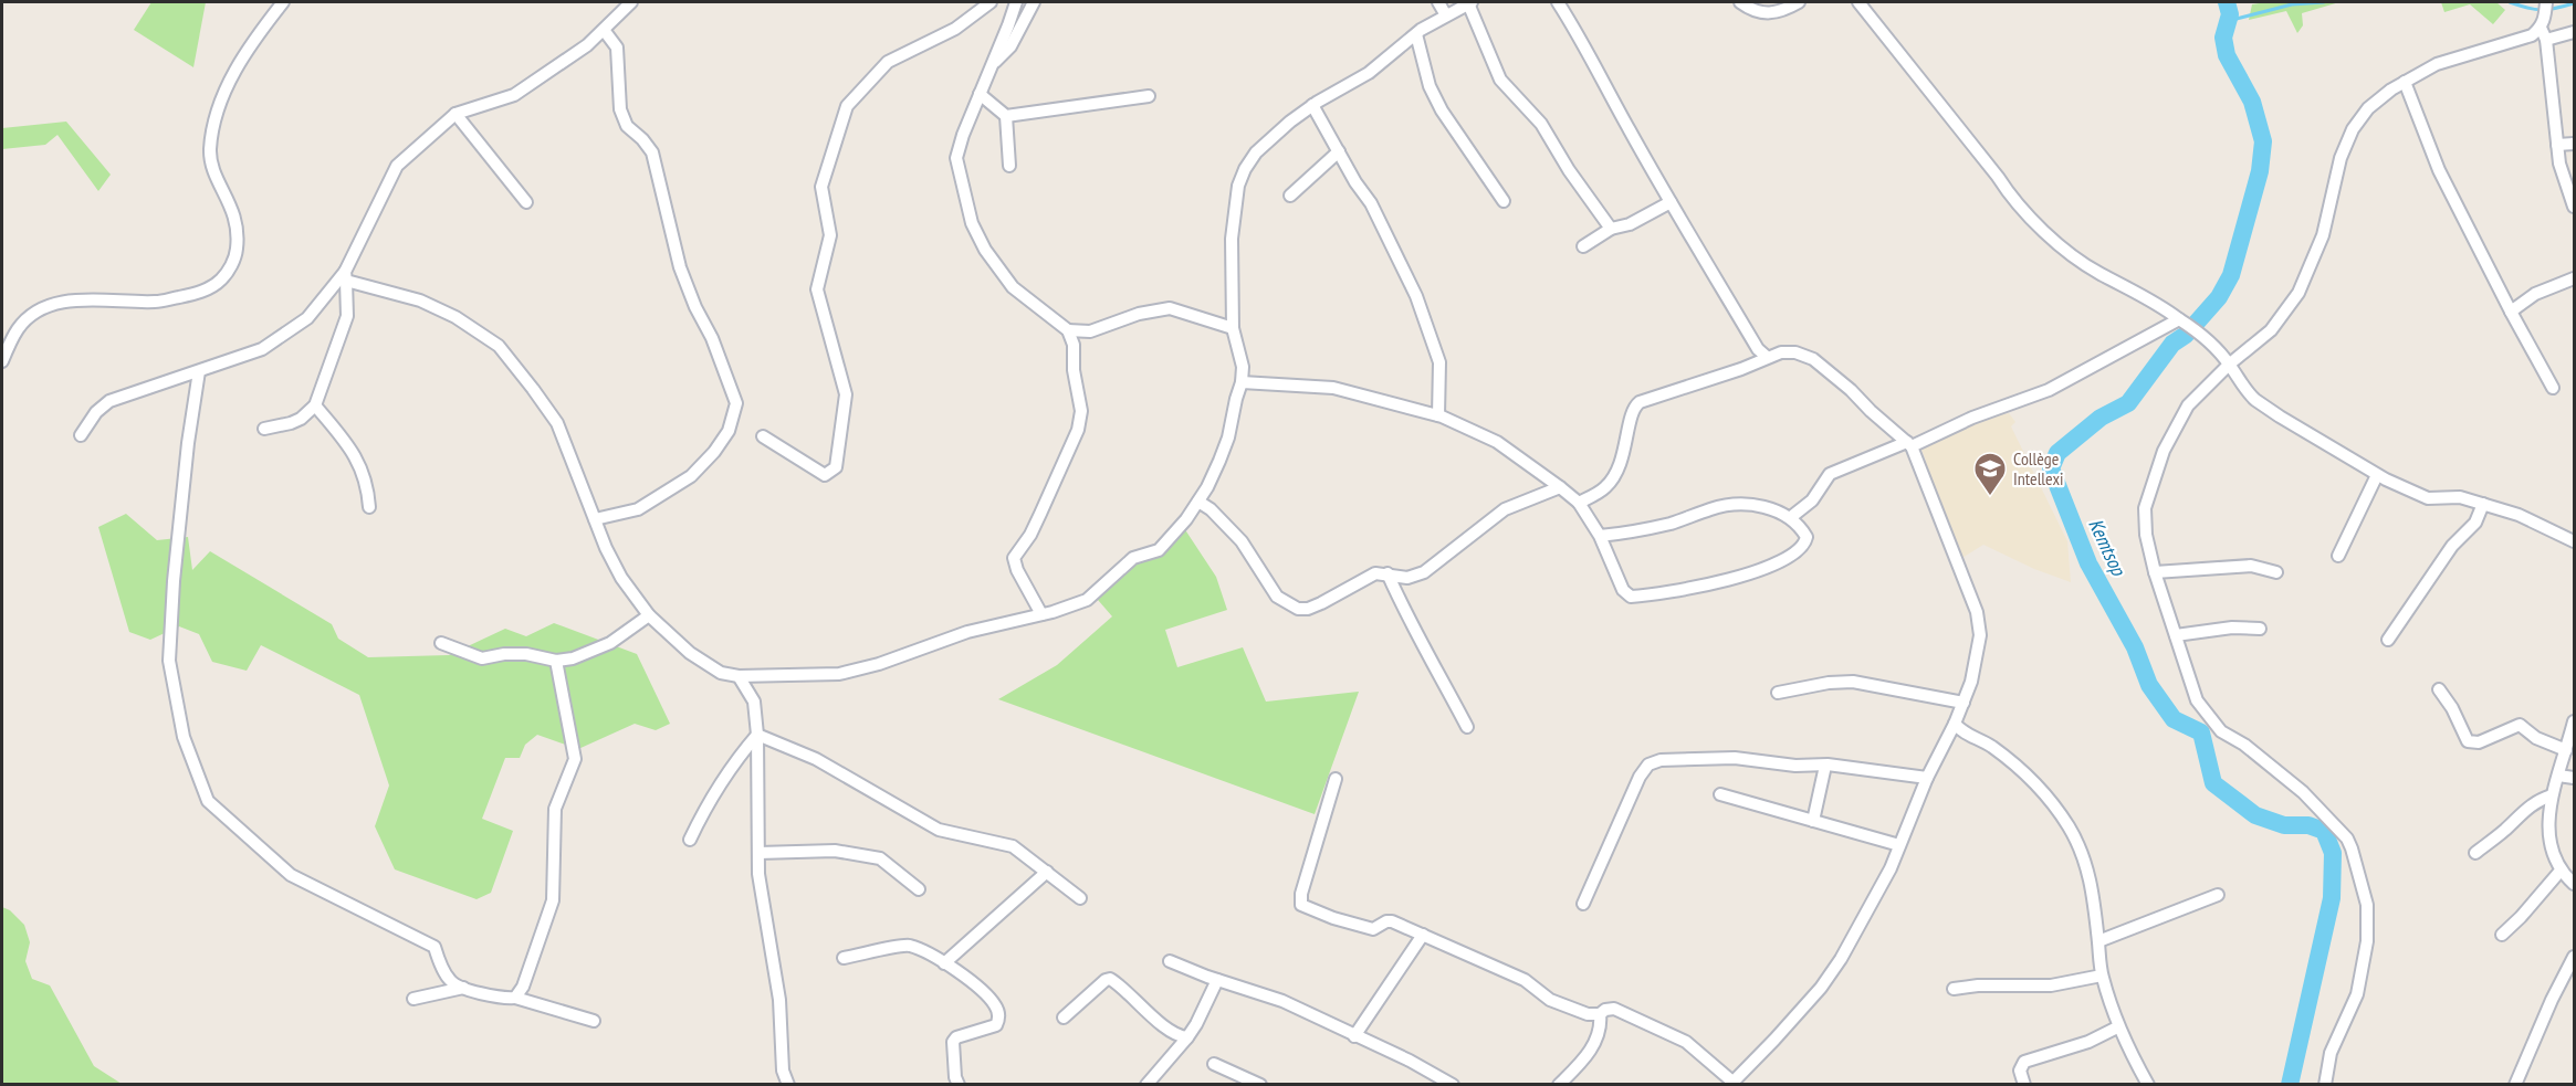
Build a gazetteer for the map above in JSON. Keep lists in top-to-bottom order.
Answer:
{
  "water": ["Kemtsop"],
  "places": {
    "school or university": ["Collège Intellexi"]
  }
}
